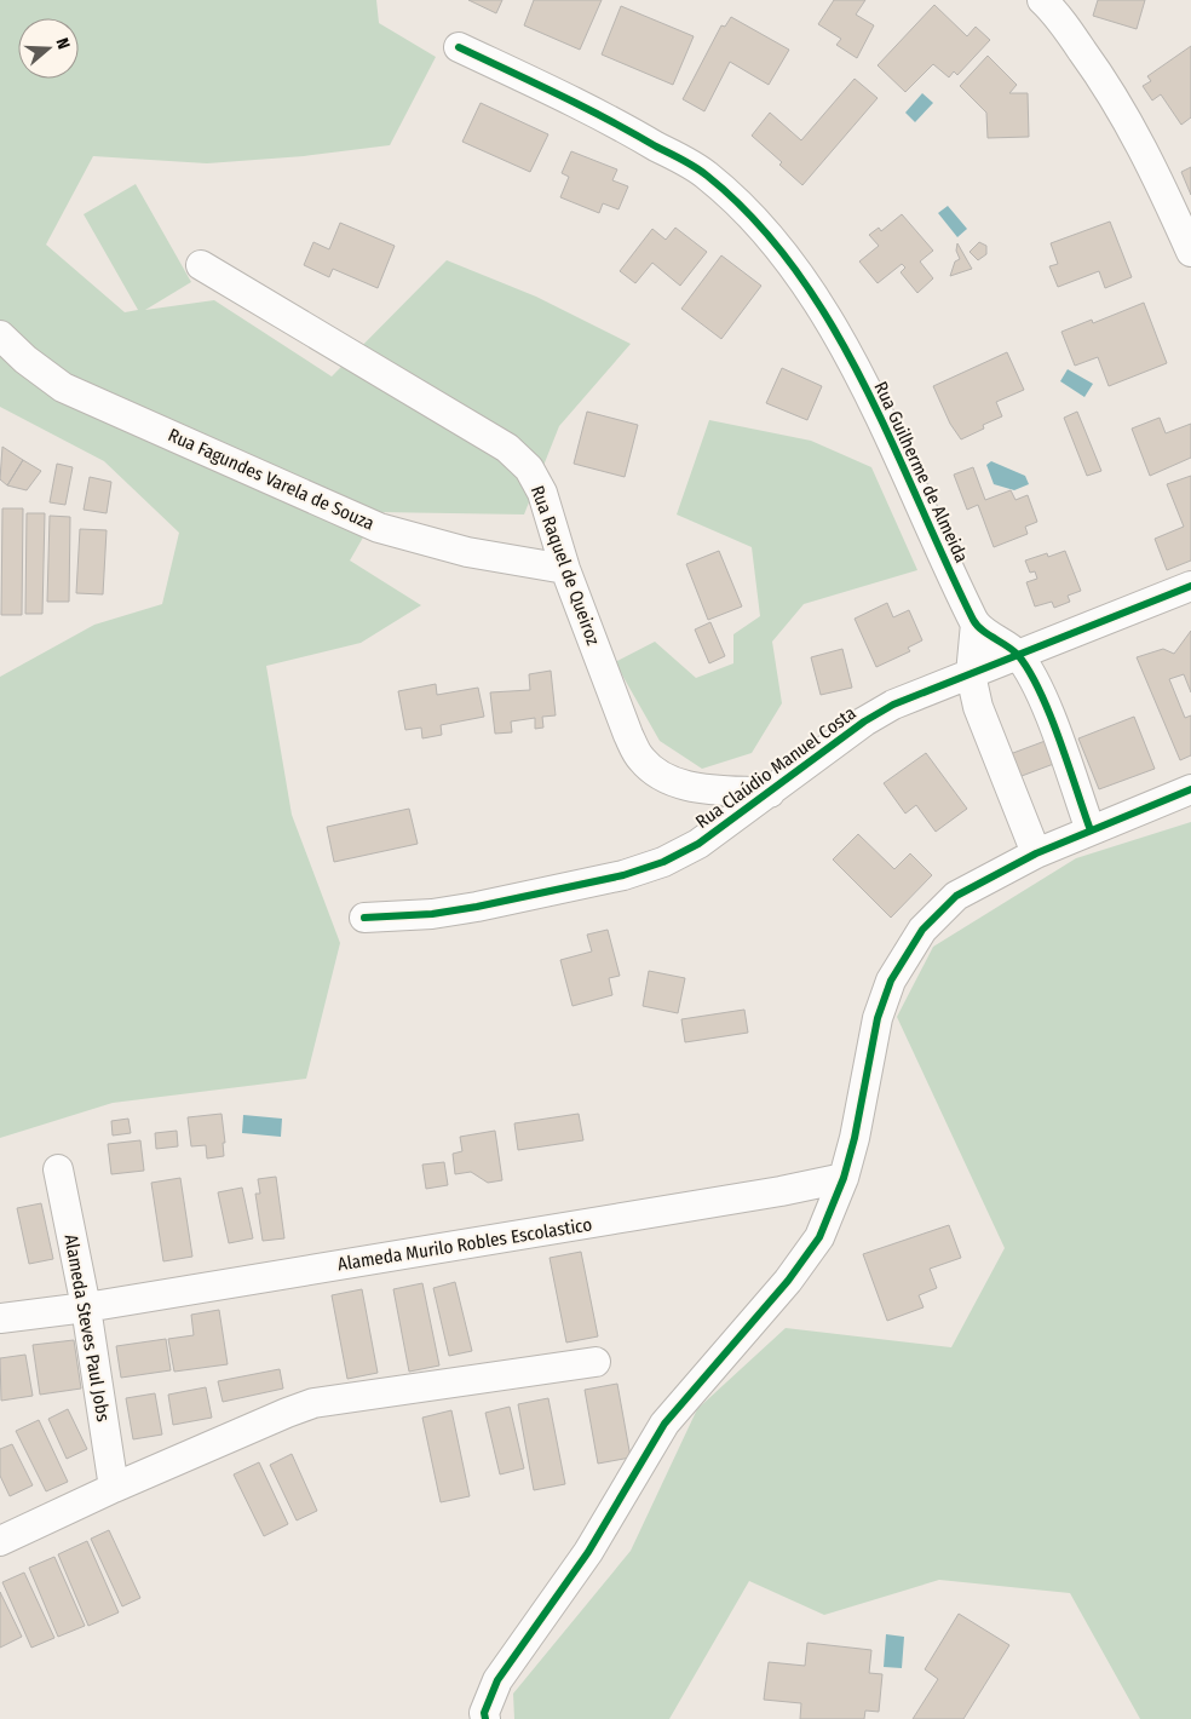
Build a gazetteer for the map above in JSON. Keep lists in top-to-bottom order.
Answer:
{
  "streets": {
    "street": [
      "Rua Guilherme de Almeida",
      "Rua Fagundes Varela de Souza",
      "Rua Raquel de Queiroz",
      "Rua Claúdio Manuel Costa",
      "Alameda Murilo Robles Escolastico",
      "Alameda Steves Paul Jobs"
    ]
  },
  "crossings": [
    ["Rua Guilherme de Almeida", "Rua Claúdio Manuel Costa"],
    ["Rua Fagundes Varela de Souza", "Rua Raquel de Queiroz"],
    ["Rua Raquel de Queiroz", "Rua Claúdio Manuel Costa"],
    ["Alameda Murilo Robles Escolastico", "Alameda Steves Paul Jobs"]
  ],
  "north": "right"
}
